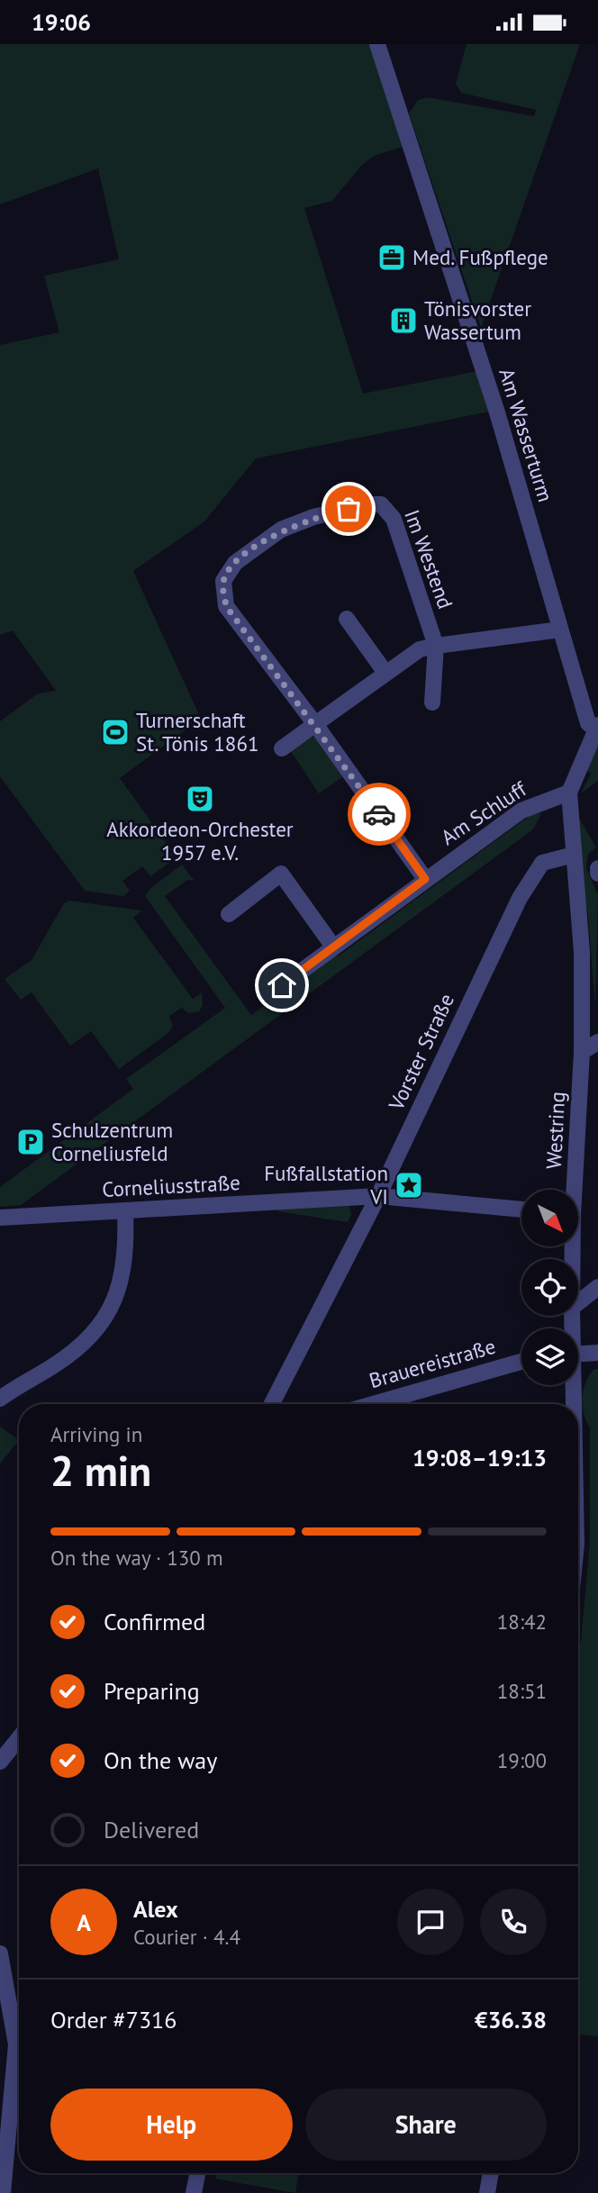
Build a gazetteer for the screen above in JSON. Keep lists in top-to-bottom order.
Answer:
{
  "streets": {
    "street": [
      "Am Wasserturm",
      "Im Westend",
      "Am Schluff",
      "Vorster Straße",
      "Westring",
      "Corneliusstraße",
      "Brauereistraße"
    ]
  },
  "crossings": [
    ["Vorster Straße", "Westring"],
    ["Vorster Straße", "Corneliusstraße"]
  ],
  "places": {
    "office": ["Med. Fußpflege"],
    "building": ["Tönisvorster Wassertum"],
    "sports": ["Turnerschaft St. Tönis 1861"],
    "theatre": ["Akkordeon-Orchester 1957 e.V."],
    "parking": ["Schulzentrum Corneliusfeld"],
    "place": ["Fußfallstation VI"]
  },
  "north": "bottom right",
  "page": {
    "status": "19:06",
    "heading": ["2 min", "Arriving in", "19:08–19:13"],
    "panel": [
      "Alex",
      "Courier · 4.4",
      "Order #7316",
      "€36.38"
    ],
    "bar": "On the way · 130 m",
    "list": [
      ["Confirmed", "18:42"],
      ["Preparing", "18:51"],
      ["On the way", "19:00"],
      "Delivered"
    ],
    "round": "A",
    "buttons": ["Help", "Share"]
  }
}
